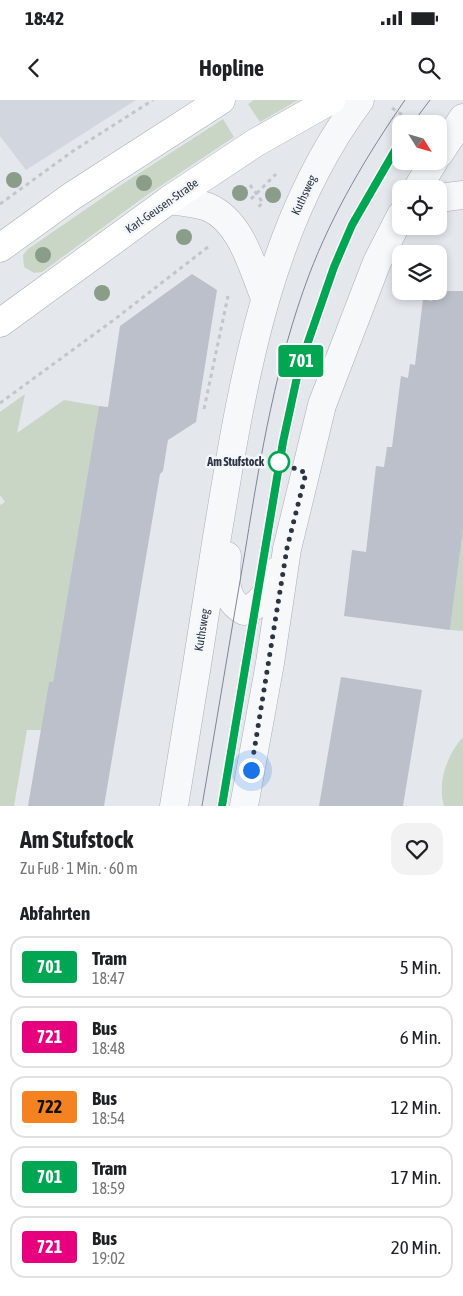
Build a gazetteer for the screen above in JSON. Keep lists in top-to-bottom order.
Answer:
{
  "streets": {
    "main road": ["Karl-Geusen-Straße"],
    "street": ["Kuthsweg"]
  },
  "places": ["Am Stufstock"],
  "lines": ["tram line 701"],
  "north": "bottom right",
  "page": {
    "status": "18:42",
    "header": "Hopline",
    "on_map": "701",
    "heading": [
      ["Am Stufstock", "Zu Fuß · 1 Min. · 60 m"],
      "Abfahrten"
    ],
    "list": [
      {
        "mark": "701",
        "name": "Tram",
        "note": "18:47",
        "value": "5 Min."
      },
      {
        "mark": "721",
        "name": "Bus",
        "note": "18:48",
        "value": "6 Min."
      },
      {
        "mark": "722",
        "name": "Bus",
        "note": "18:54",
        "value": "12 Min."
      },
      {
        "mark": "701",
        "name": "Tram",
        "note": "18:59",
        "value": "17 Min."
      },
      {
        "mark": "721",
        "name": "Bus",
        "note": "19:02",
        "value": "20 Min."
      }
    ]
  }
}
